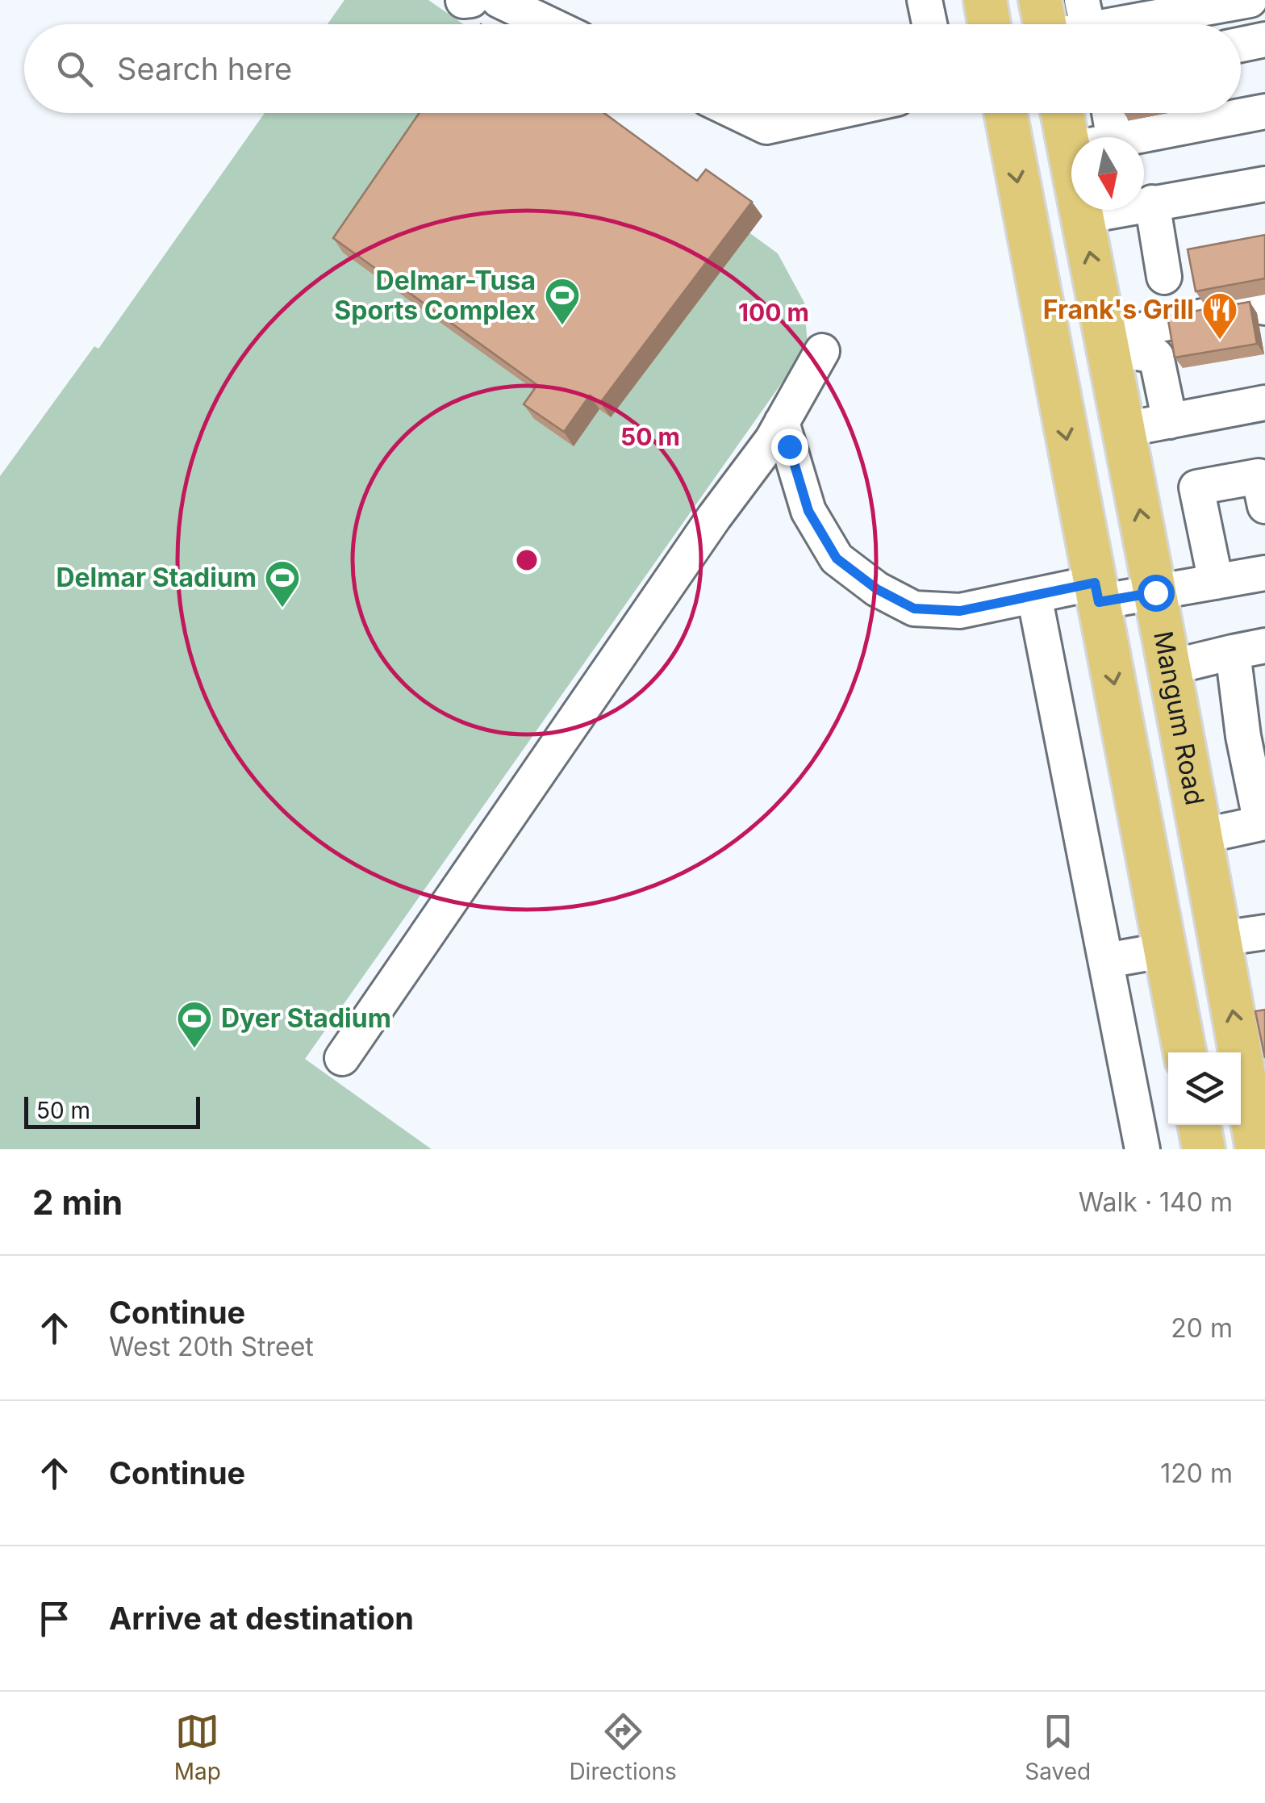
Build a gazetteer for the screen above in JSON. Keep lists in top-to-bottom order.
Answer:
{
  "streets": {
    "main road": ["Mangum Road"]
  },
  "places": {
    "sports": ["Delmar-Tusa Sports Complex", "Delmar Stadium", "Dyer Stadium"],
    "restaurant": ["Frank's Grill"]
  },
  "scale_bar": "50 m",
  "north": "bottom",
  "page": {
    "search": "Search here",
    "scale": "50 m",
    "heading": ["2 min", "Walk · 140 m"],
    "list": [
      ["Continue", "West 20th Street", "20 m"],
      ["Continue", "120 m"],
      "Arrive at destination"
    ],
    "nav": ["Map", "Directions", "Saved"]
  },
  "rings": ["100 m", "50 m"]
}
